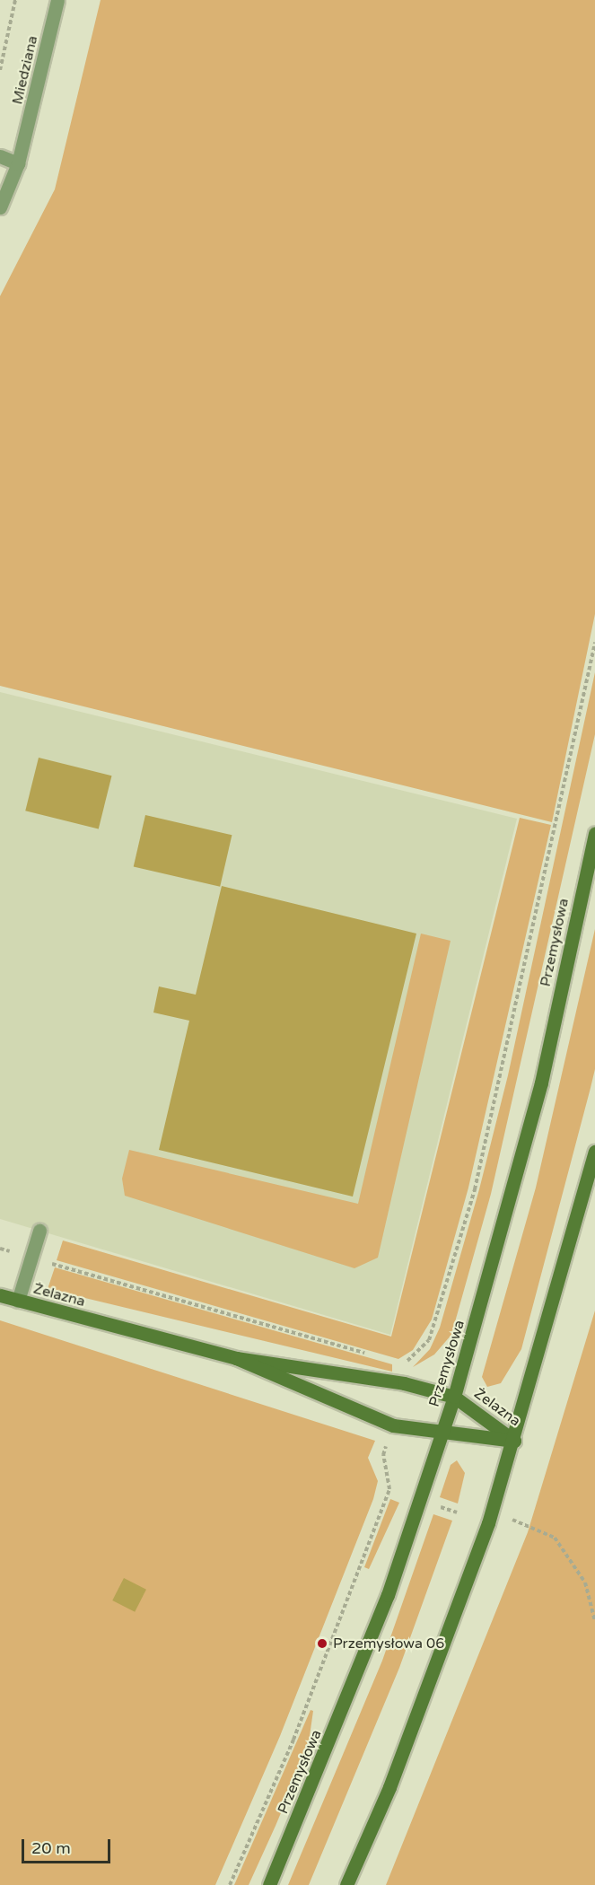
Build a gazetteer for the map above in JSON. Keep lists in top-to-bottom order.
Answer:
{
  "streets": {
    "main road": ["Przemysłowa", "Żelazna"],
    "street": ["Miedziana"]
  },
  "crossings": [
    ["Przemysłowa", "Żelazna"]
  ],
  "places": ["Przemysłowa 06"],
  "scale_bar": "20 m"
}
